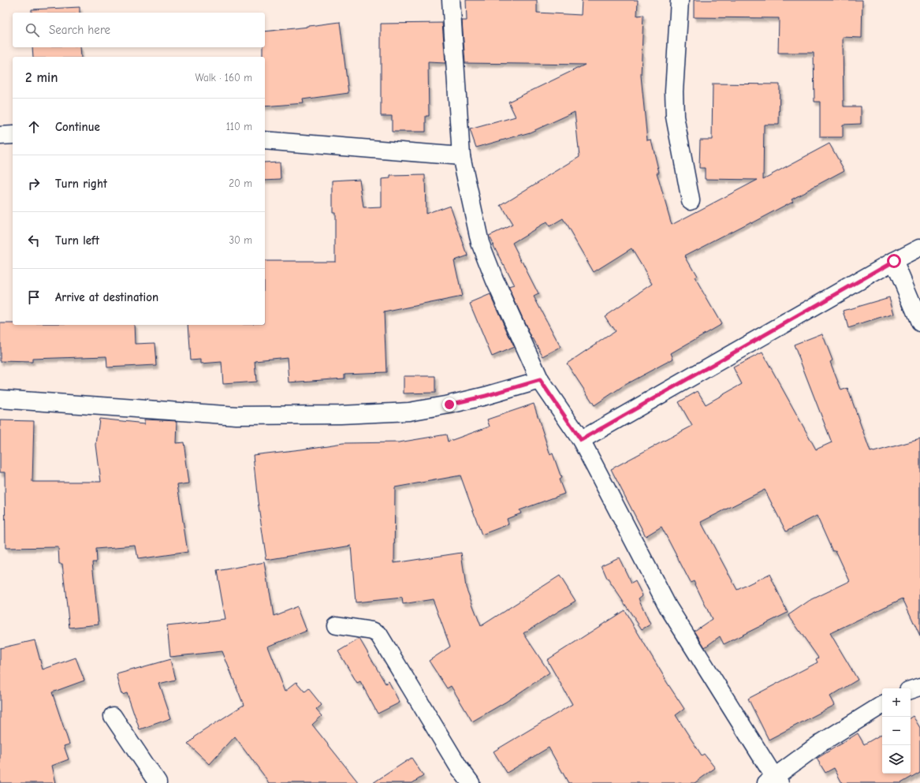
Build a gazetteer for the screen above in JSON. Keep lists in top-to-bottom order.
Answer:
{
  "page": {
    "search": "Search here",
    "heading": ["2 min", "Walk · 160 m"],
    "list": [
      ["Continue", "110 m"],
      ["Turn right", "20 m"],
      ["Turn left", "30 m"],
      "Arrive at destination"
    ],
    "map_buttons": ["+", "−"]
  }
}
